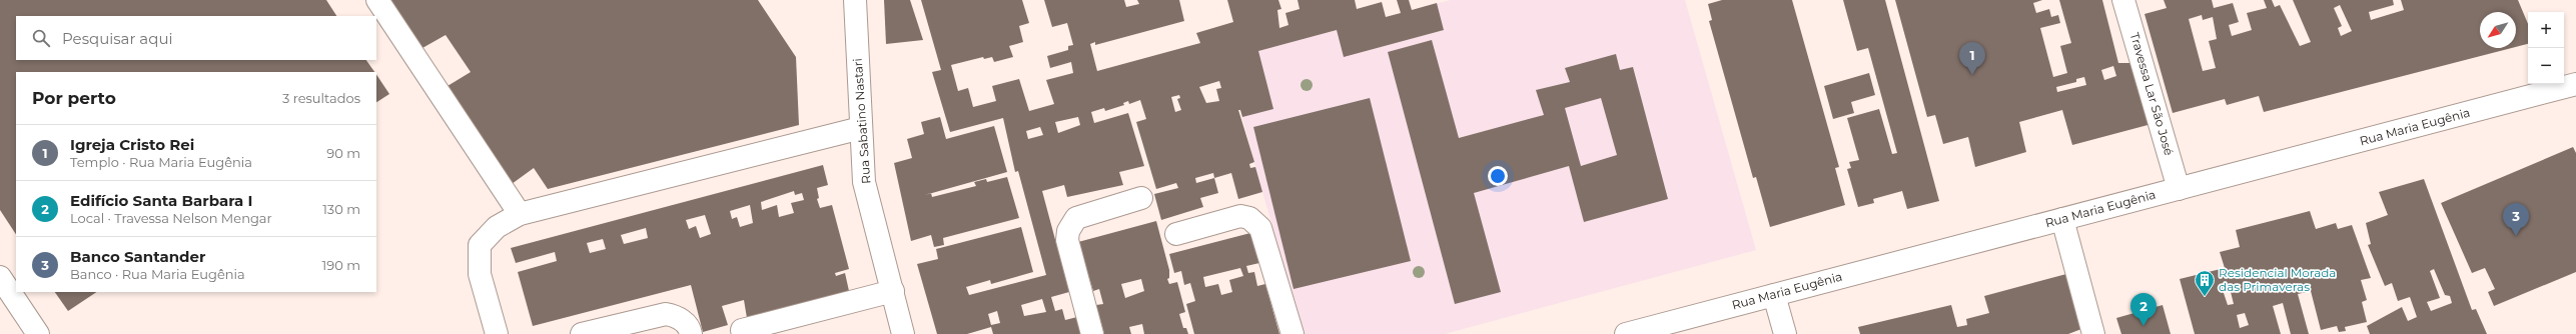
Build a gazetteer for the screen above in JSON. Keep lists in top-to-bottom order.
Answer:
{
  "streets": {
    "street": ["Travessa Lar São José", "Rua Sabatino Nastari", "Rua Maria Eugênia"]
  },
  "crossings": [
    ["Travessa Lar São José", "Rua Maria Eugênia"]
  ],
  "places": {
    "building": ["Residencial Morada das Primaveras"]
  },
  "north": "bottom left",
  "page": {
    "map_buttons": ["+", "−"],
    "search": "Pesquisar aqui",
    "pins": ["1", "3", "2"],
    "heading": ["Por perto", "3 resultados"],
    "list": [
      {
        "mark": "1",
        "name": "Igreja Cristo Rei",
        "note": "Templo · Rua Maria Eugênia",
        "value": "90 m"
      },
      {
        "mark": "2",
        "name": "Edifício Santa Barbara I",
        "note": "Local · Travessa Nelson Mengar",
        "value": "130 m"
      },
      {
        "mark": "3",
        "name": "Banco Santander",
        "note": "Banco · Rua Maria Eugênia",
        "value": "190 m"
      }
    ]
  }
}
